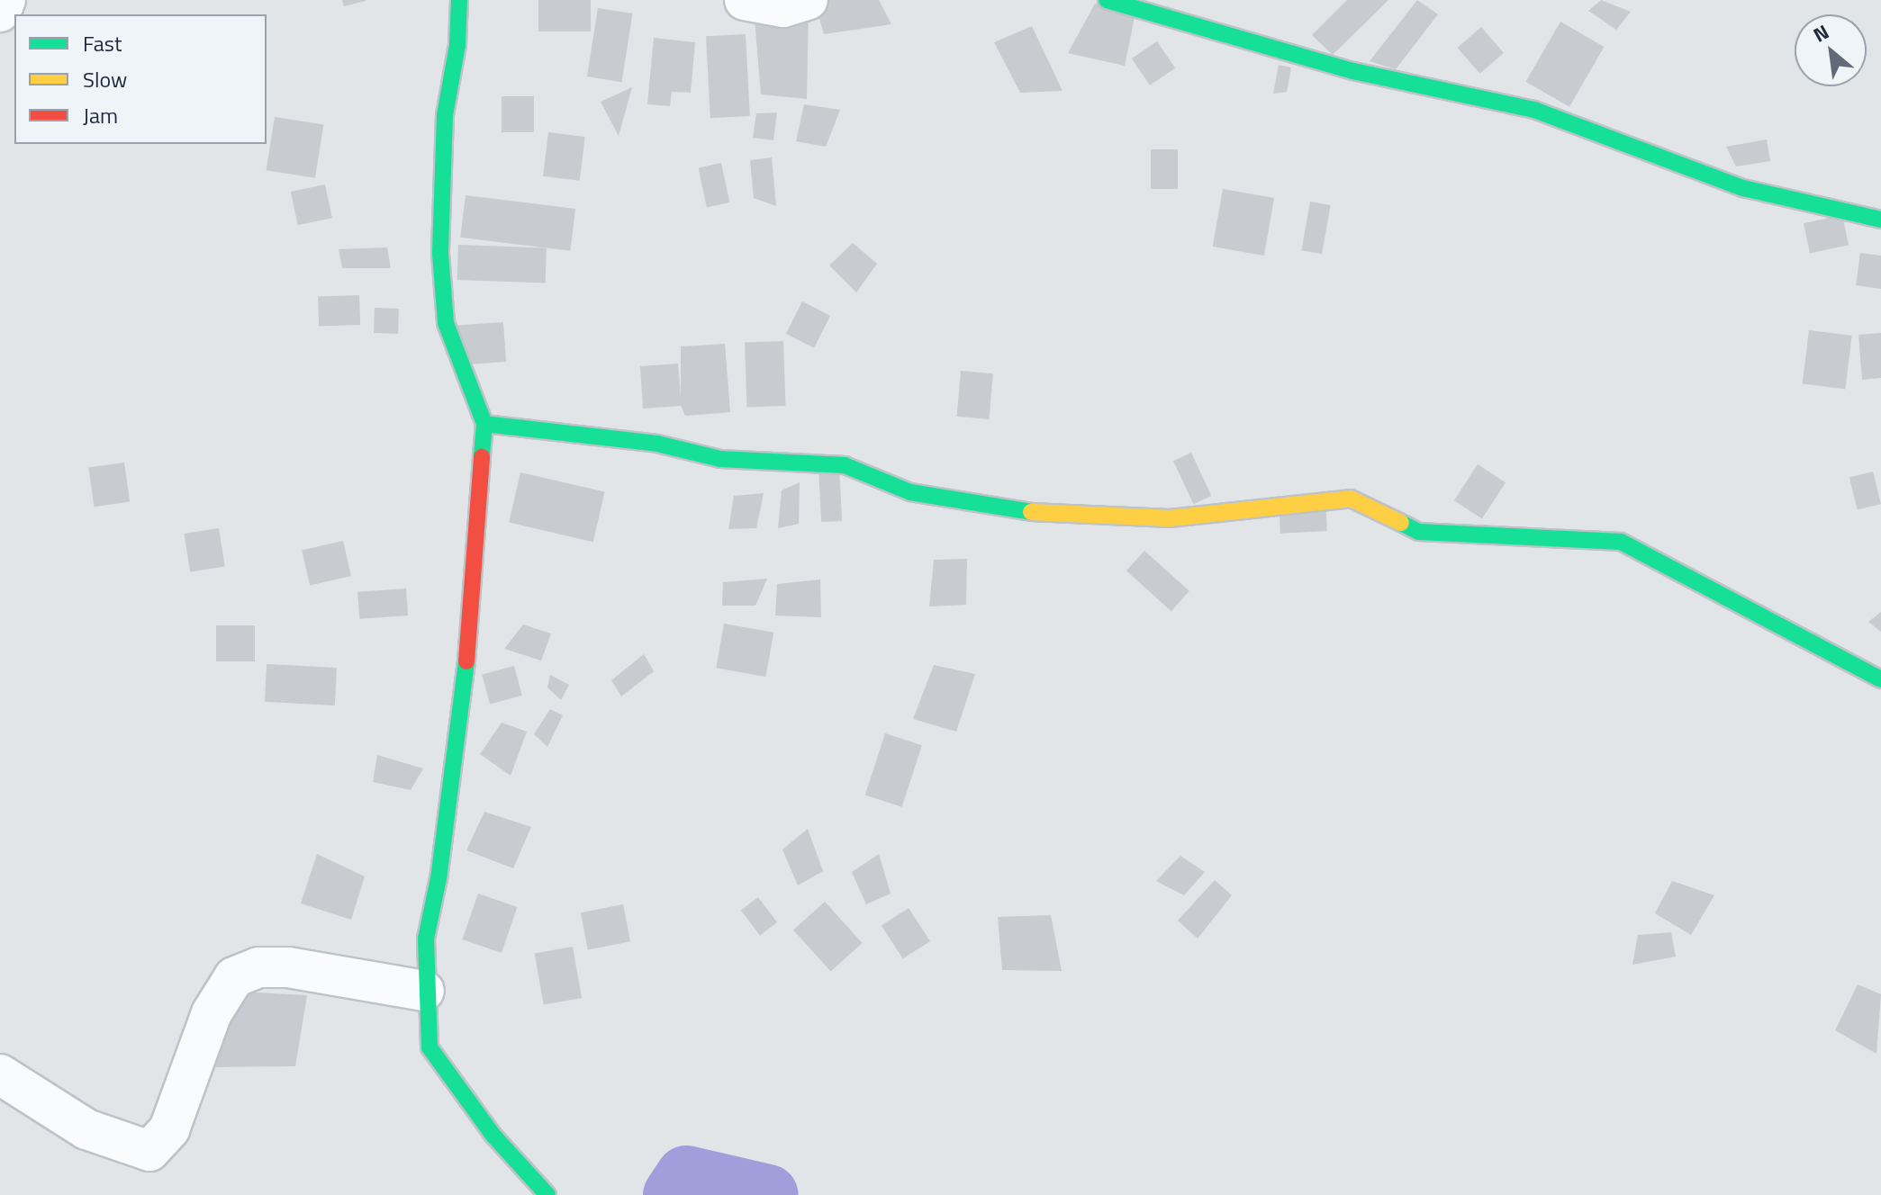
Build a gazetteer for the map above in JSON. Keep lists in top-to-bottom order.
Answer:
{
  "legend": ["Fast", "Slow", "Jam"],
  "north": "top left"
}
